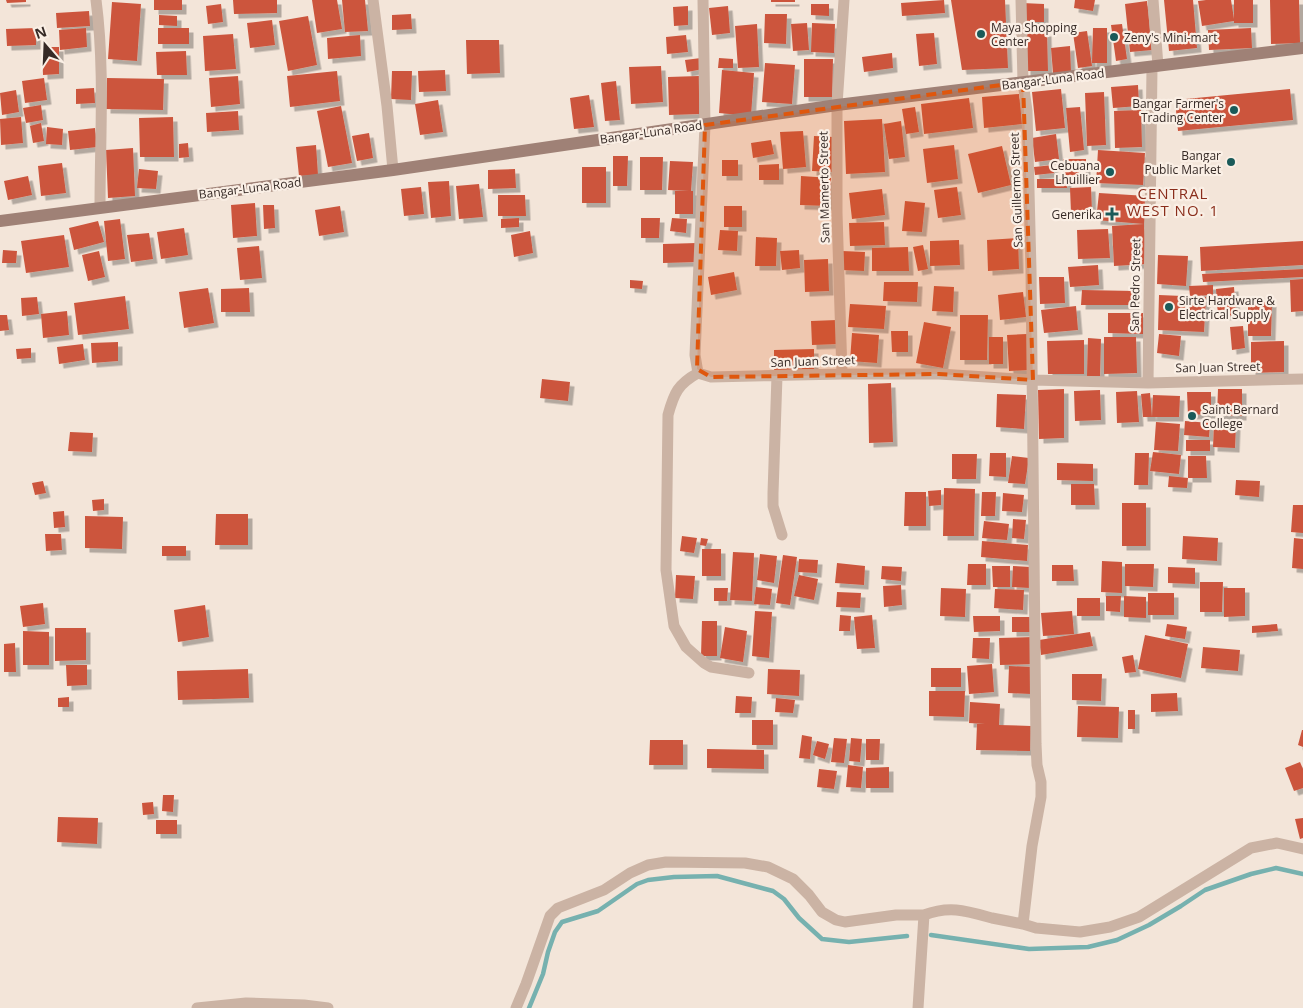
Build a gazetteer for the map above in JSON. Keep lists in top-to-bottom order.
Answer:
{
  "streets": {
    "main road": ["Bangar-Luna Road"],
    "street": [
      "San Mamerto Street",
      "San Guillermo Street",
      "San Pedro Street",
      "San Juan Street"
    ]
  },
  "crossings": [
    ["Bangar-Luna Road", "San Mamerto Street"],
    ["Bangar-Luna Road", "San Guillermo Street"],
    ["Bangar-Luna Road", "San Pedro Street"],
    ["San Mamerto Street", "San Juan Street"],
    ["San Guillermo Street", "San Juan Street"],
    ["San Pedro Street", "San Juan Street"]
  ],
  "districts": ["CENTRAL WEST NO. 1"],
  "places": {
    "other": [
      "Maya Shopping Center",
      "Zeny's Mini-mart",
      "Bangar Farmer's Trading Center",
      "Bangar Public Market",
      "Cebuana Lhuillier",
      "Sirte Hardware & Electrical Supply",
      "Saint Bernard College"
    ],
    "health": ["Generika"]
  },
  "north": "top"
}
